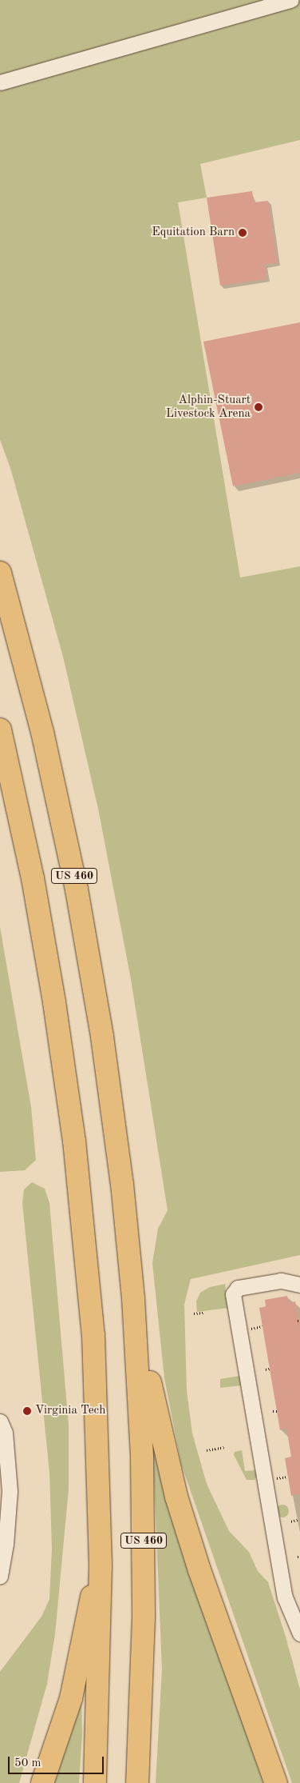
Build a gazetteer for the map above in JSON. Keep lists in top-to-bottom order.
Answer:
{
  "streets": {
    "highway": ["US 460"]
  },
  "places": ["Equitation Barn", "Alphin-Stuart Livestock Arena", "Virginia Tech"],
  "scale_bar": "50 m"
}
